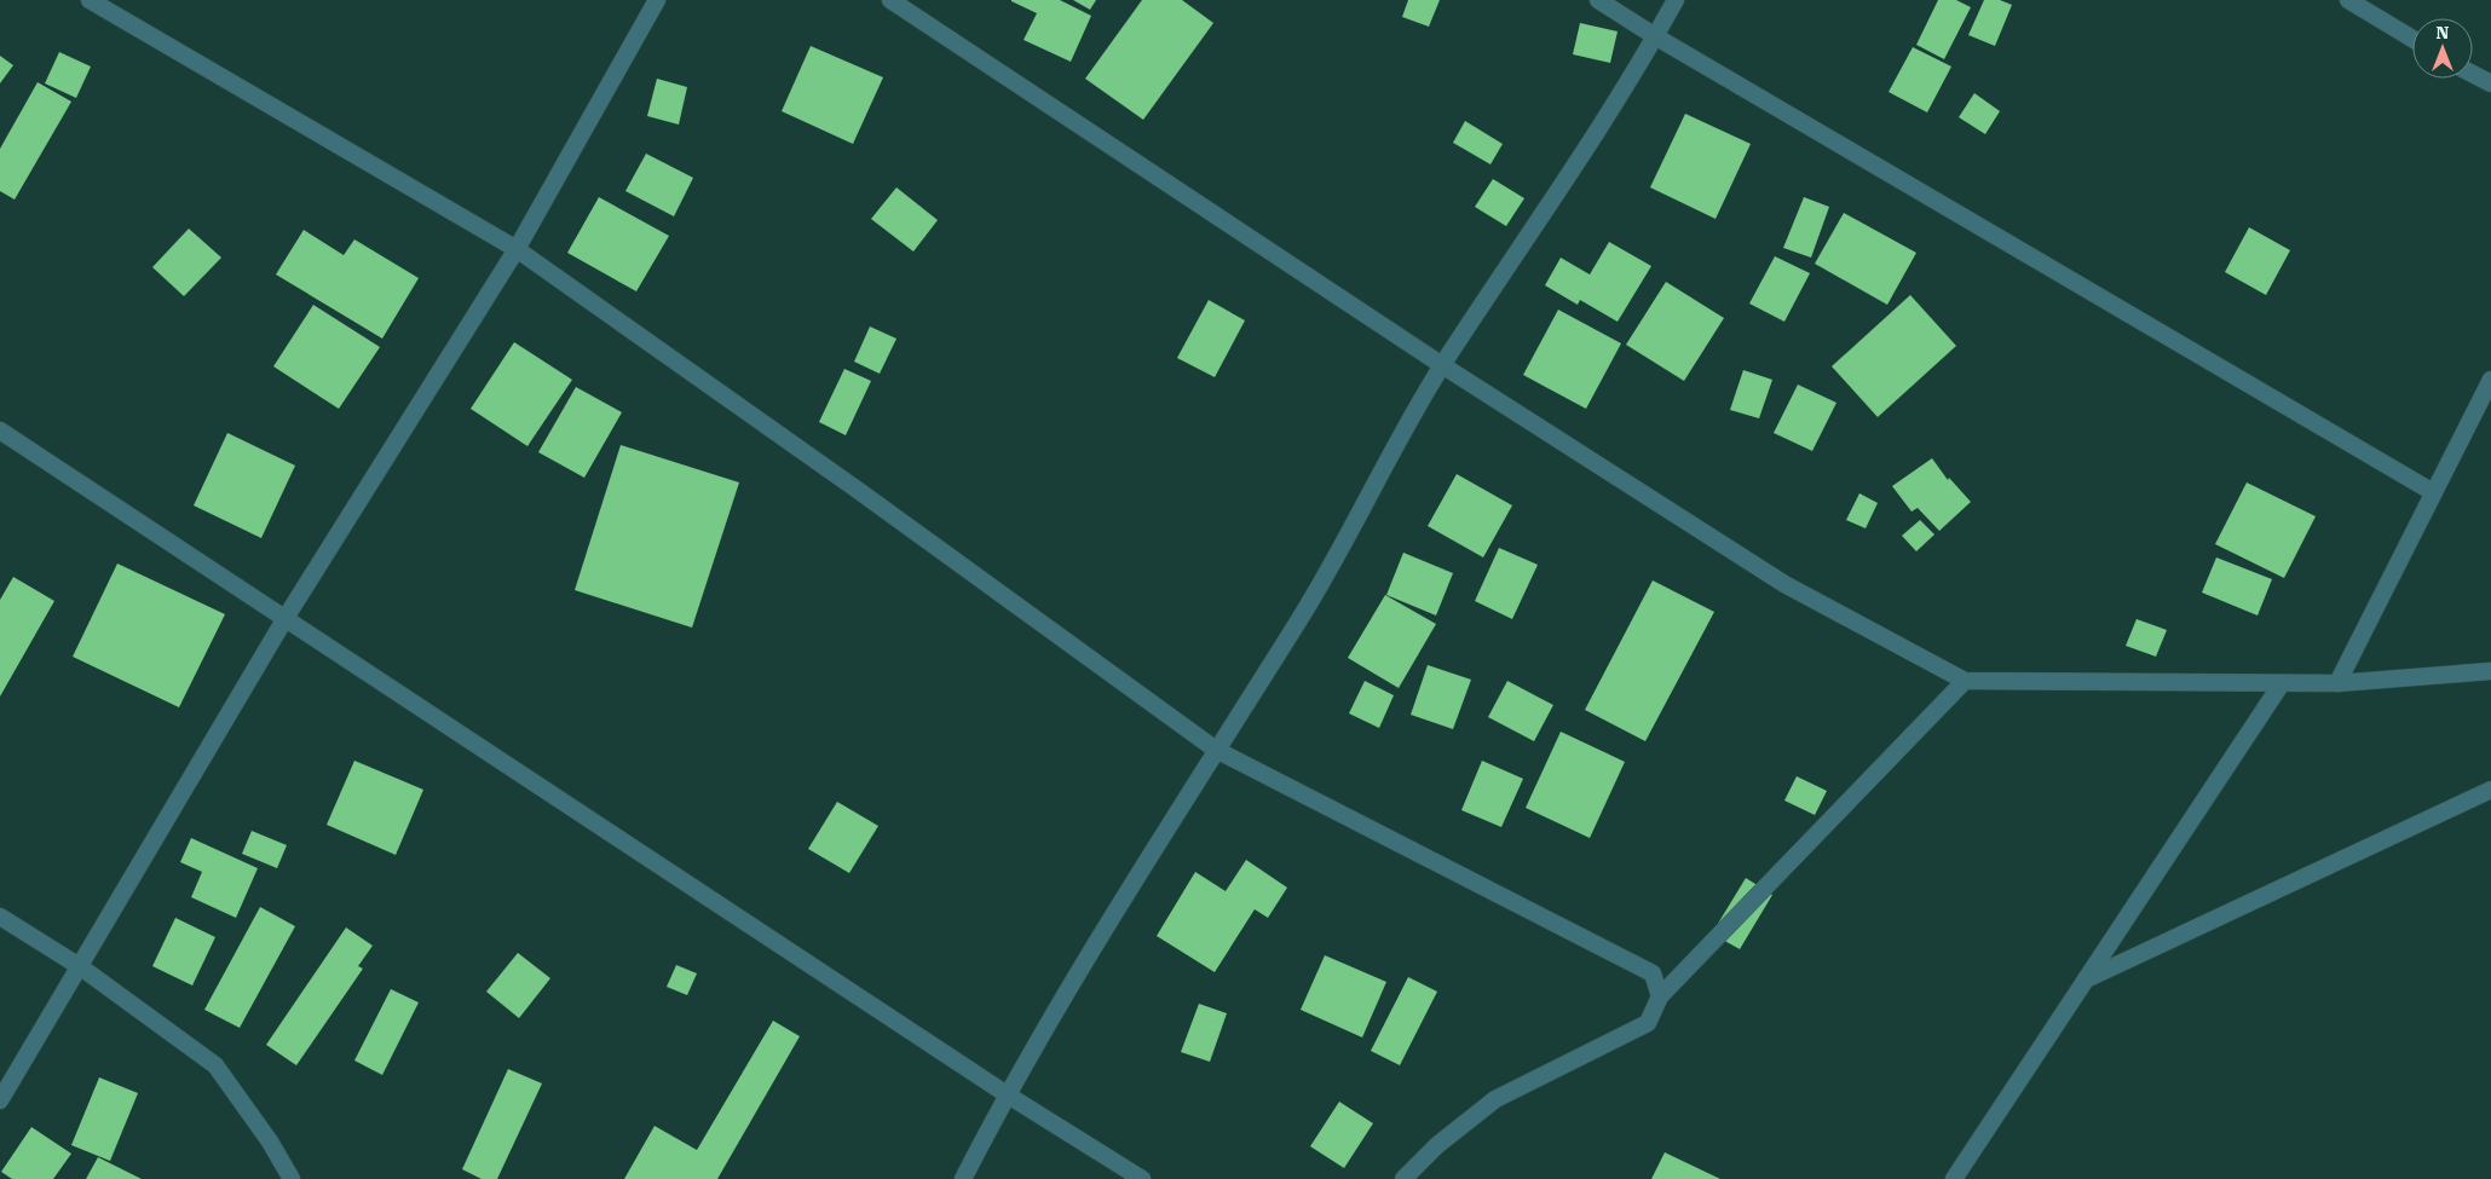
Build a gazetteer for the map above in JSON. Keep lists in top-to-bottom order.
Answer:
{
  "north": "top"
}
